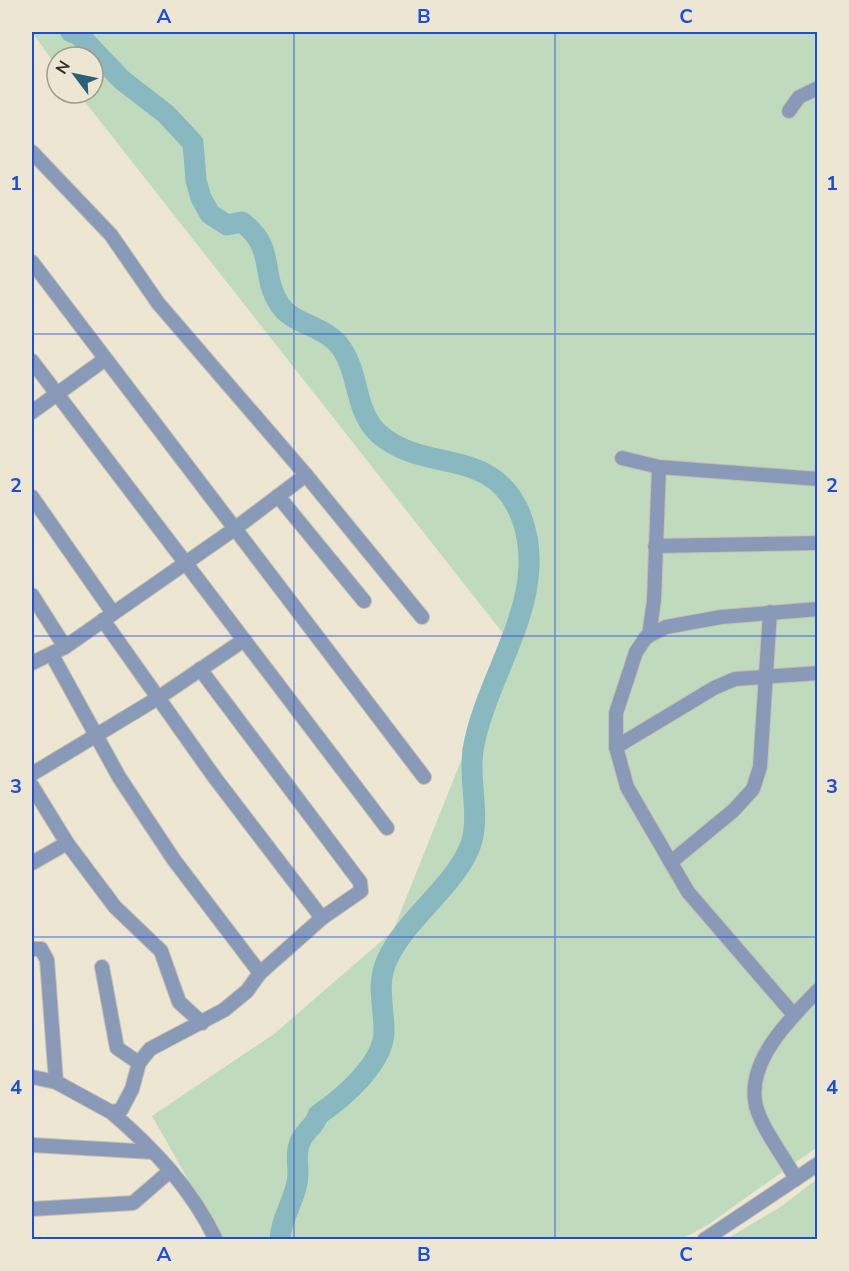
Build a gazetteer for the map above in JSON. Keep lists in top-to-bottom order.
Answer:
{
  "north": "top left",
  "grid": {
    "columns": ["A", "B", "C"],
    "rows": [
      "1",
      "2",
      "3",
      "4"
    ]
  }
}
